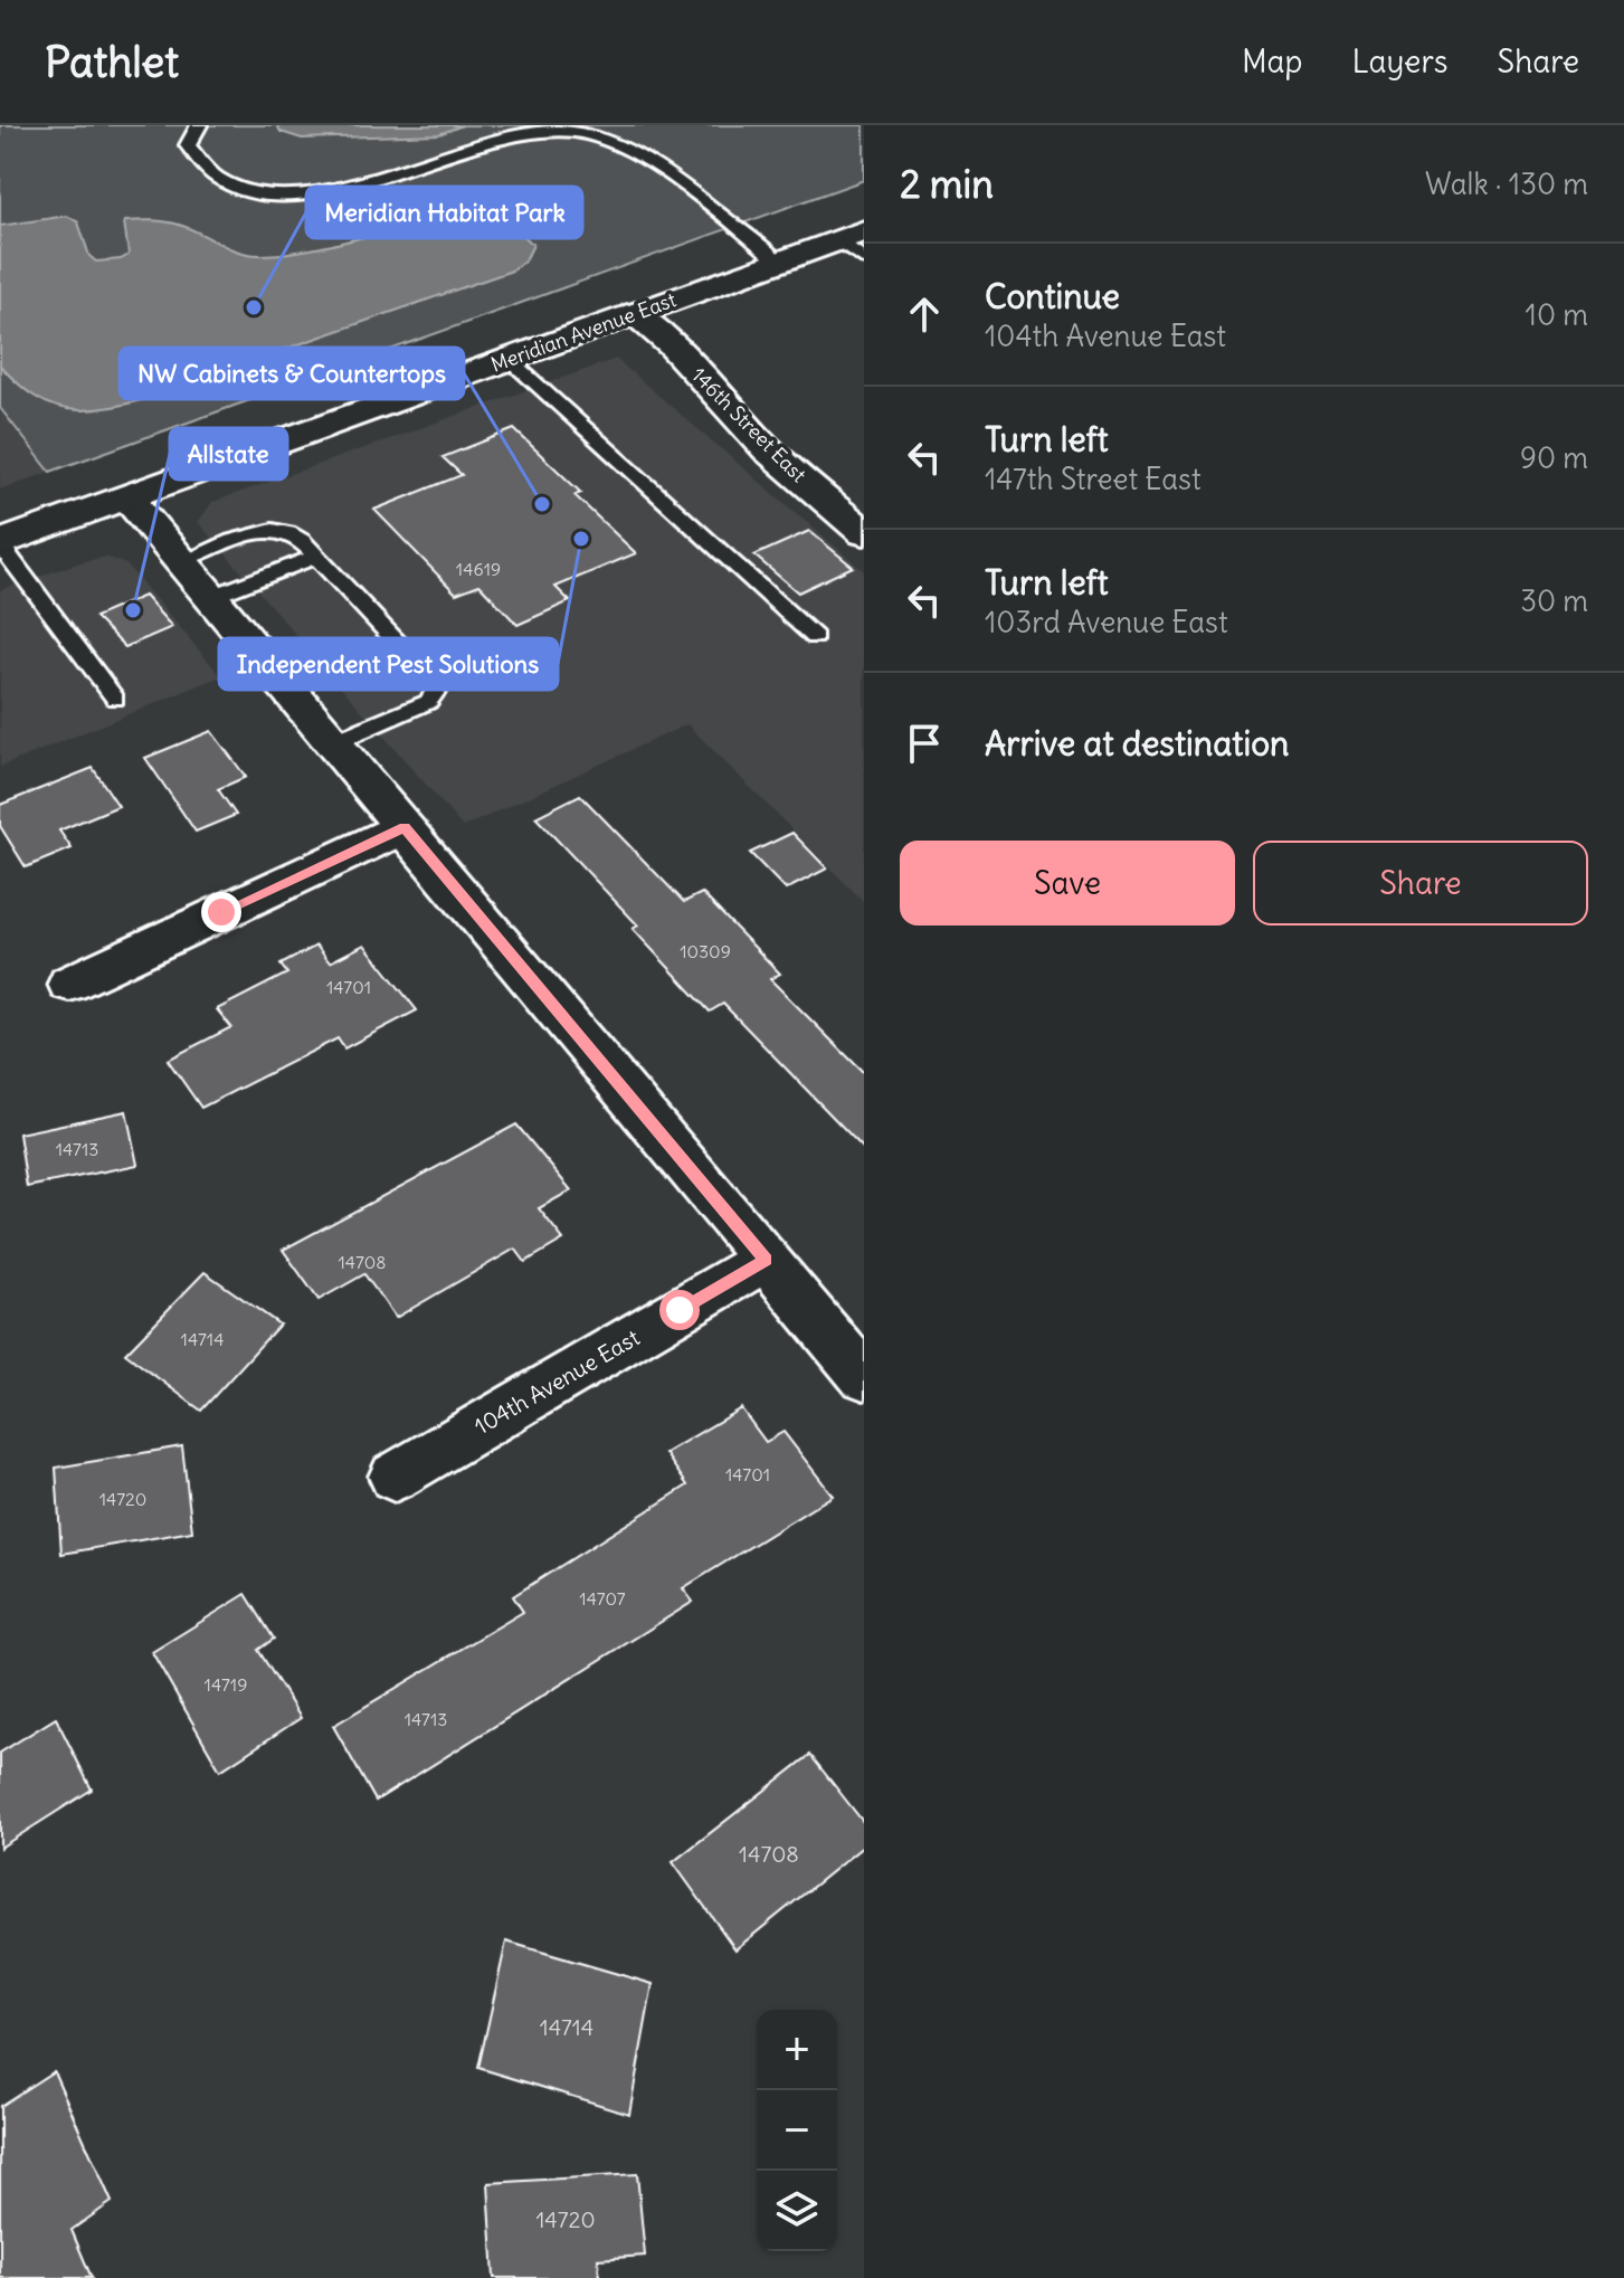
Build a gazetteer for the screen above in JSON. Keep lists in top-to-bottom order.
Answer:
{
  "streets": {
    "main road": ["Meridian Avenue East"],
    "street": ["146th Street East", "104th Avenue East"]
  },
  "crossings": [
    ["Meridian Avenue East", "146th Street East"]
  ],
  "places": [
    "Meridian Habitat Park",
    "NW Cabinets & Countertops",
    "Independent Pest Solutions",
    "Allstate"
  ],
  "house_numbers": [
    "14619",
    "10309",
    "14701",
    "14713",
    "14708",
    "14714",
    "14701",
    "14720",
    "14707",
    "14719",
    "14713",
    "14708",
    "14714",
    "14720"
  ],
  "page": {
    "header": "Pathlet",
    "nav": ["Map", "Layers", "Share"],
    "heading": ["2 min", "Walk · 130 m"],
    "list": [
      ["Continue", "104th Avenue East", "10 m"],
      ["Turn left", "147th Street East", "90 m"],
      ["Turn left", "103rd Avenue East", "30 m"],
      "Arrive at destination"
    ],
    "buttons": ["Save", "Share"],
    "map_buttons": ["+", "−"]
  }
}
